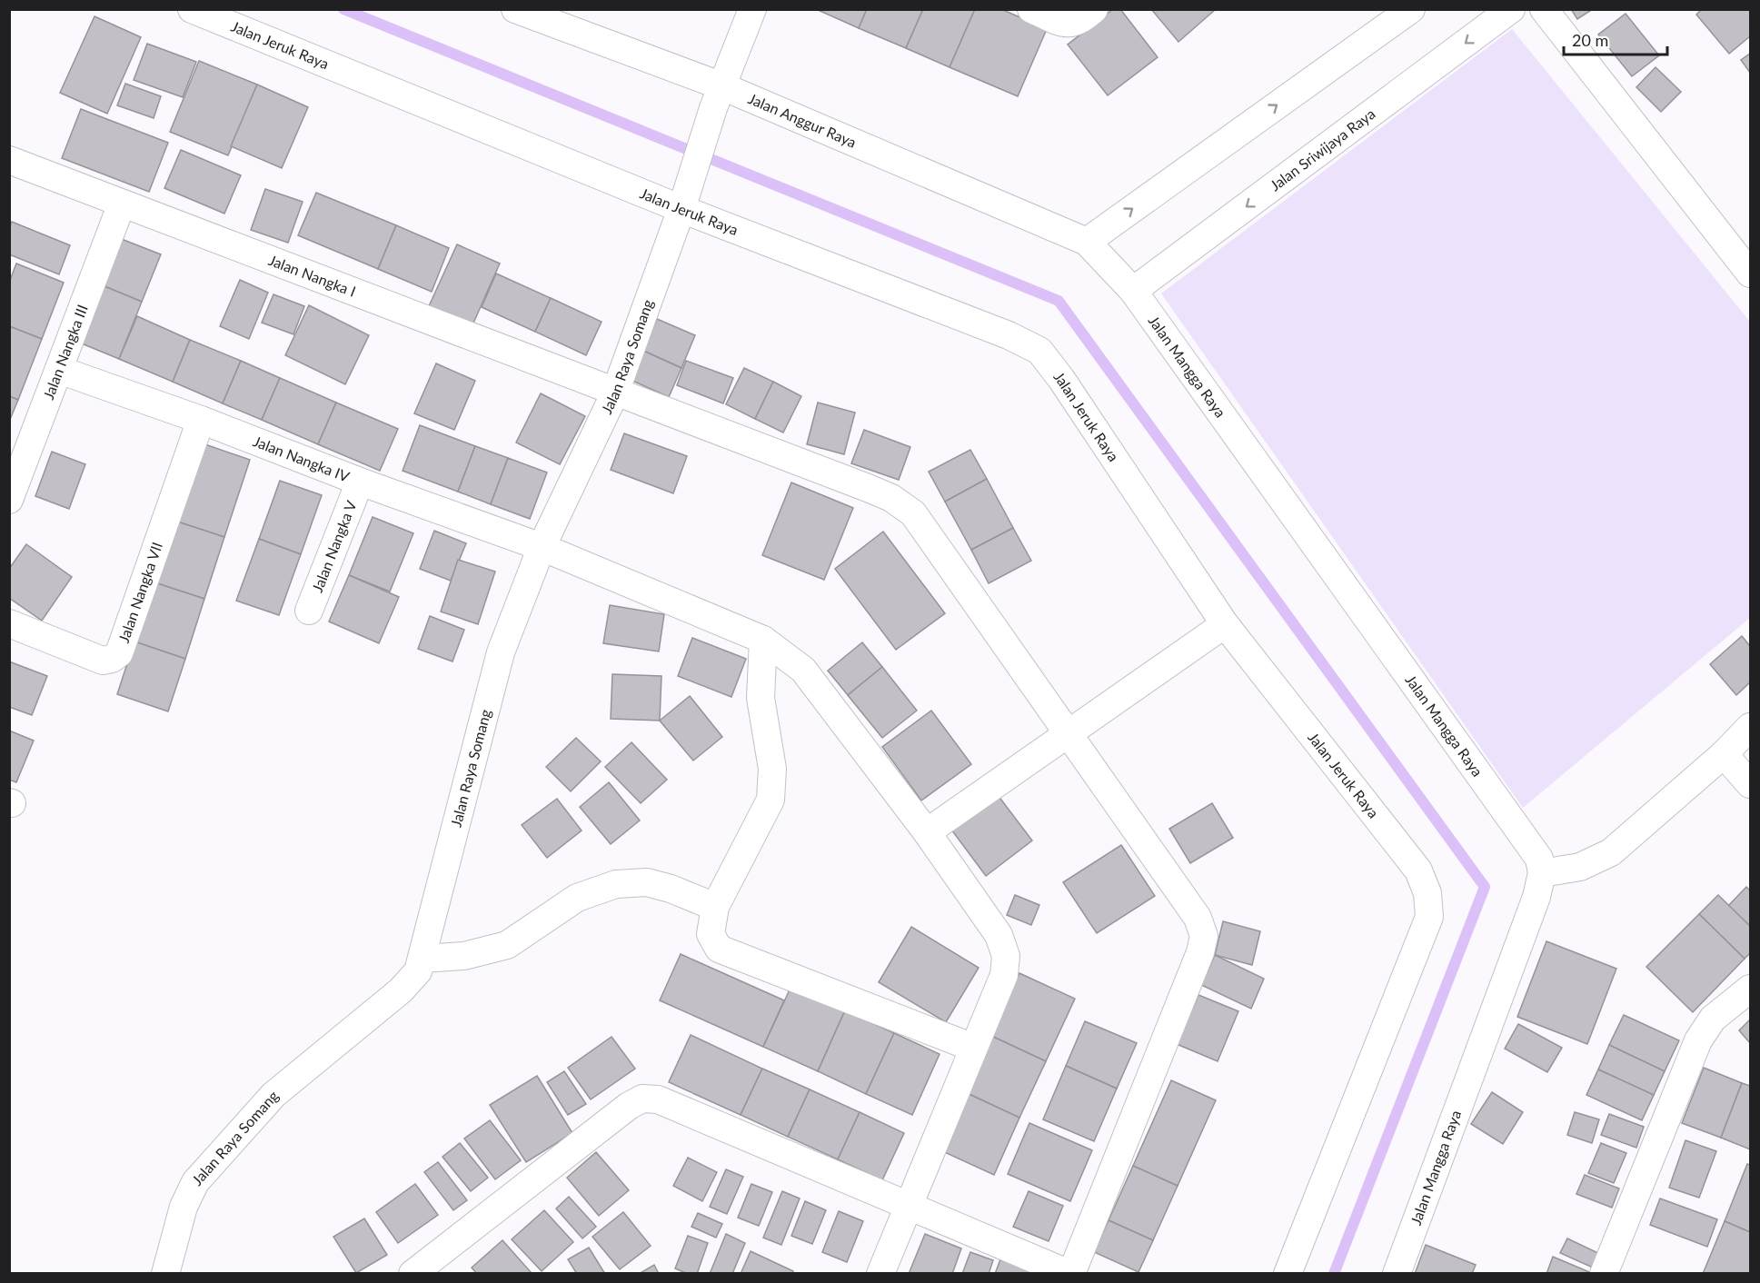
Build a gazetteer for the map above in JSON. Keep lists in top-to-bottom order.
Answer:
{
  "streets": {
    "street": [
      "Jalan Jeruk Raya",
      "Jalan Anggur Raya",
      "Jalan Sriwijaya Raya",
      "Jalan Nangka I",
      "Jalan Nangka III",
      "Jalan Raya Somang",
      "Jalan Mangga Raya",
      "Jalan Nangka IV",
      "Jalan Nangka V",
      "Jalan Nangka VII"
    ]
  },
  "crossings": [
    ["Jalan Jeruk Raya", "Jalan Raya Somang"],
    ["Jalan Anggur Raya", "Jalan Raya Somang"],
    ["Jalan Anggur Raya", "Jalan Mangga Raya"],
    ["Jalan Sriwijaya Raya", "Jalan Mangga Raya"],
    ["Jalan Nangka I", "Jalan Nangka III"],
    ["Jalan Nangka I", "Jalan Raya Somang"],
    ["Jalan Nangka III", "Jalan Nangka IV"],
    ["Jalan Raya Somang", "Jalan Nangka IV"],
    ["Jalan Nangka IV", "Jalan Nangka V"],
    ["Jalan Nangka IV", "Jalan Nangka VII"]
  ],
  "scale_bar": "20 m"
}
